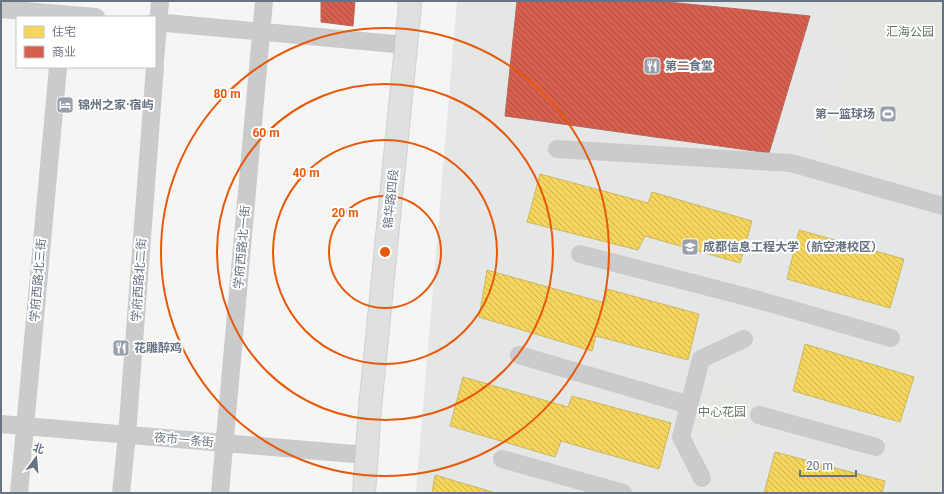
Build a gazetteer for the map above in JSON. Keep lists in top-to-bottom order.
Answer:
{
  "streets": {
    "main road": ["锦华路四段"],
    "street": [
      "学府西路北一街",
      "学府西路北三街",
      "学府西路北二街",
      "夜市一条街"
    ]
  },
  "crossings": [
    ["锦华路四段", "夜市一条街"],
    ["学府西路北一街", "夜市一条街"],
    ["学府西路北三街", "夜市一条街"],
    ["学府西路北二街", "夜市一条街"]
  ],
  "parks": ["汇海公园", "中心花园"],
  "places": {
    "restaurant": ["第二食堂", "花雕醉鸡"],
    "hotel": ["锦州之家·宿屿"],
    "sports": ["第一篮球场"],
    "school or university": ["成都信息工程大学（航空港校区）"]
  },
  "legend": ["住宅", "商业"],
  "scale_bar": "20 m",
  "north": "top",
  "rings": [
    "80 m",
    "60 m",
    "40 m",
    "20 m"
  ]
}
